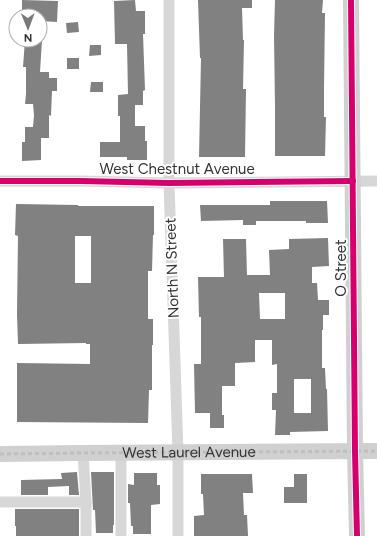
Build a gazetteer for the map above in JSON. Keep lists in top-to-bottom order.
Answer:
{
  "streets": {
    "street": [
      "West Chestnut Avenue",
      "North N Street",
      "O Street",
      "West Laurel Avenue"
    ]
  },
  "crossings": [
    ["West Chestnut Avenue", "North N Street"],
    ["West Chestnut Avenue", "O Street"],
    ["North N Street", "West Laurel Avenue"],
    ["O Street", "West Laurel Avenue"]
  ],
  "north": "bottom"
}
